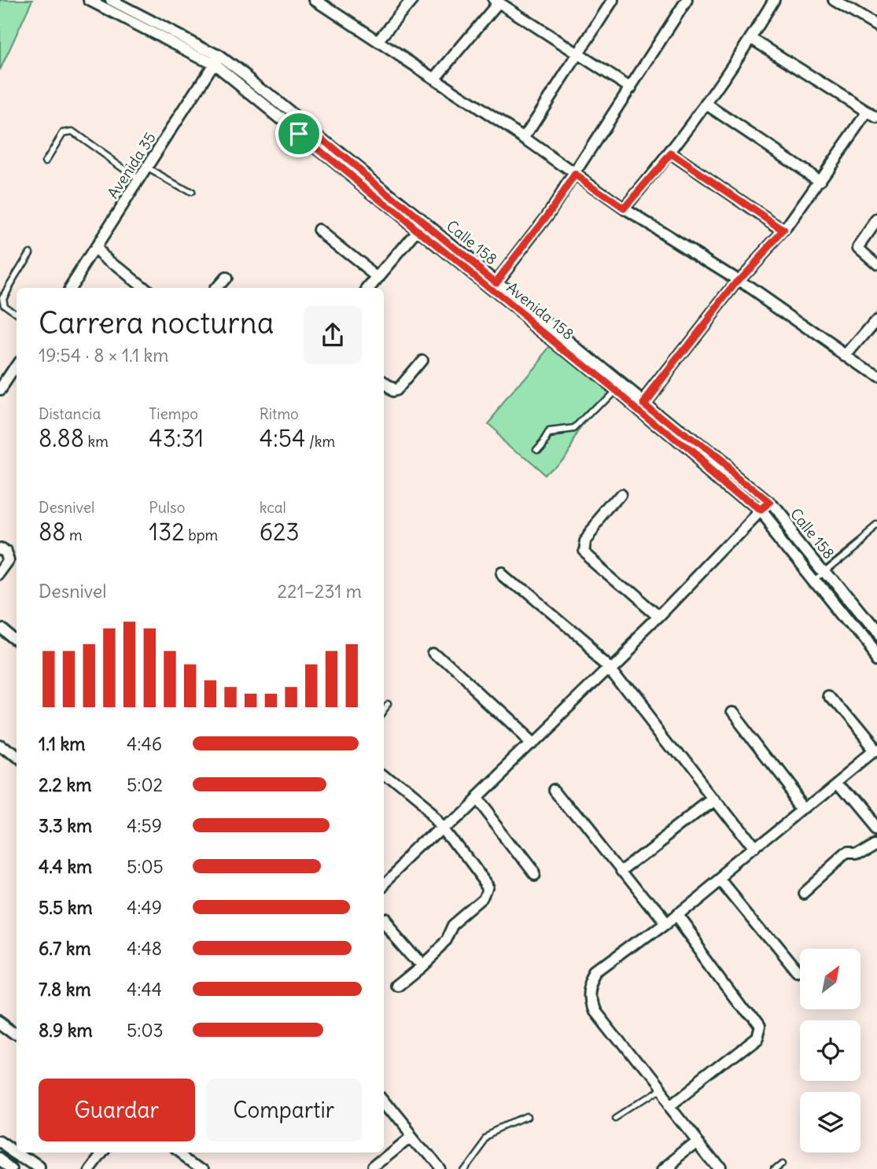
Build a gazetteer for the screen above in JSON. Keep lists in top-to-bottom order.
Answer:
{
  "streets": {
    "street": ["Avenida 35", "Calle 158", "Avenida 158"]
  },
  "crossings": [
    ["Avenida 35", "Avenida 158"],
    ["Calle 158", "Avenida 158"]
  ],
  "north": "top right",
  "page": {
    "heading": ["Carrera nocturna", "19:54 · 8 × 1.1 km"],
    "stats": [
      ["Distancia", "8.88 km"],
      ["Tiempo", "43:31"],
      ["Ritmo", "4:54 /km"],
      ["Desnivel", "88 m"],
      ["Pulso", "132 bpm"],
      ["kcal", "623"]
    ],
    "chart": ["Desnivel", "221–231 m"],
    "list": [
      {
        "name": "1.1 km",
        "note": "4:46"
      },
      {
        "name": "2.2 km",
        "note": "5:02"
      },
      {
        "name": "3.3 km",
        "note": "4:59"
      },
      {
        "name": "4.4 km",
        "note": "5:05"
      },
      {
        "name": "5.5 km",
        "note": "4:49"
      },
      {
        "name": "6.7 km",
        "note": "4:48"
      },
      {
        "name": "7.8 km",
        "note": "4:44"
      },
      {
        "name": "8.9 km",
        "note": "5:03"
      }
    ],
    "buttons": ["Guardar", "Compartir"]
  }
}
